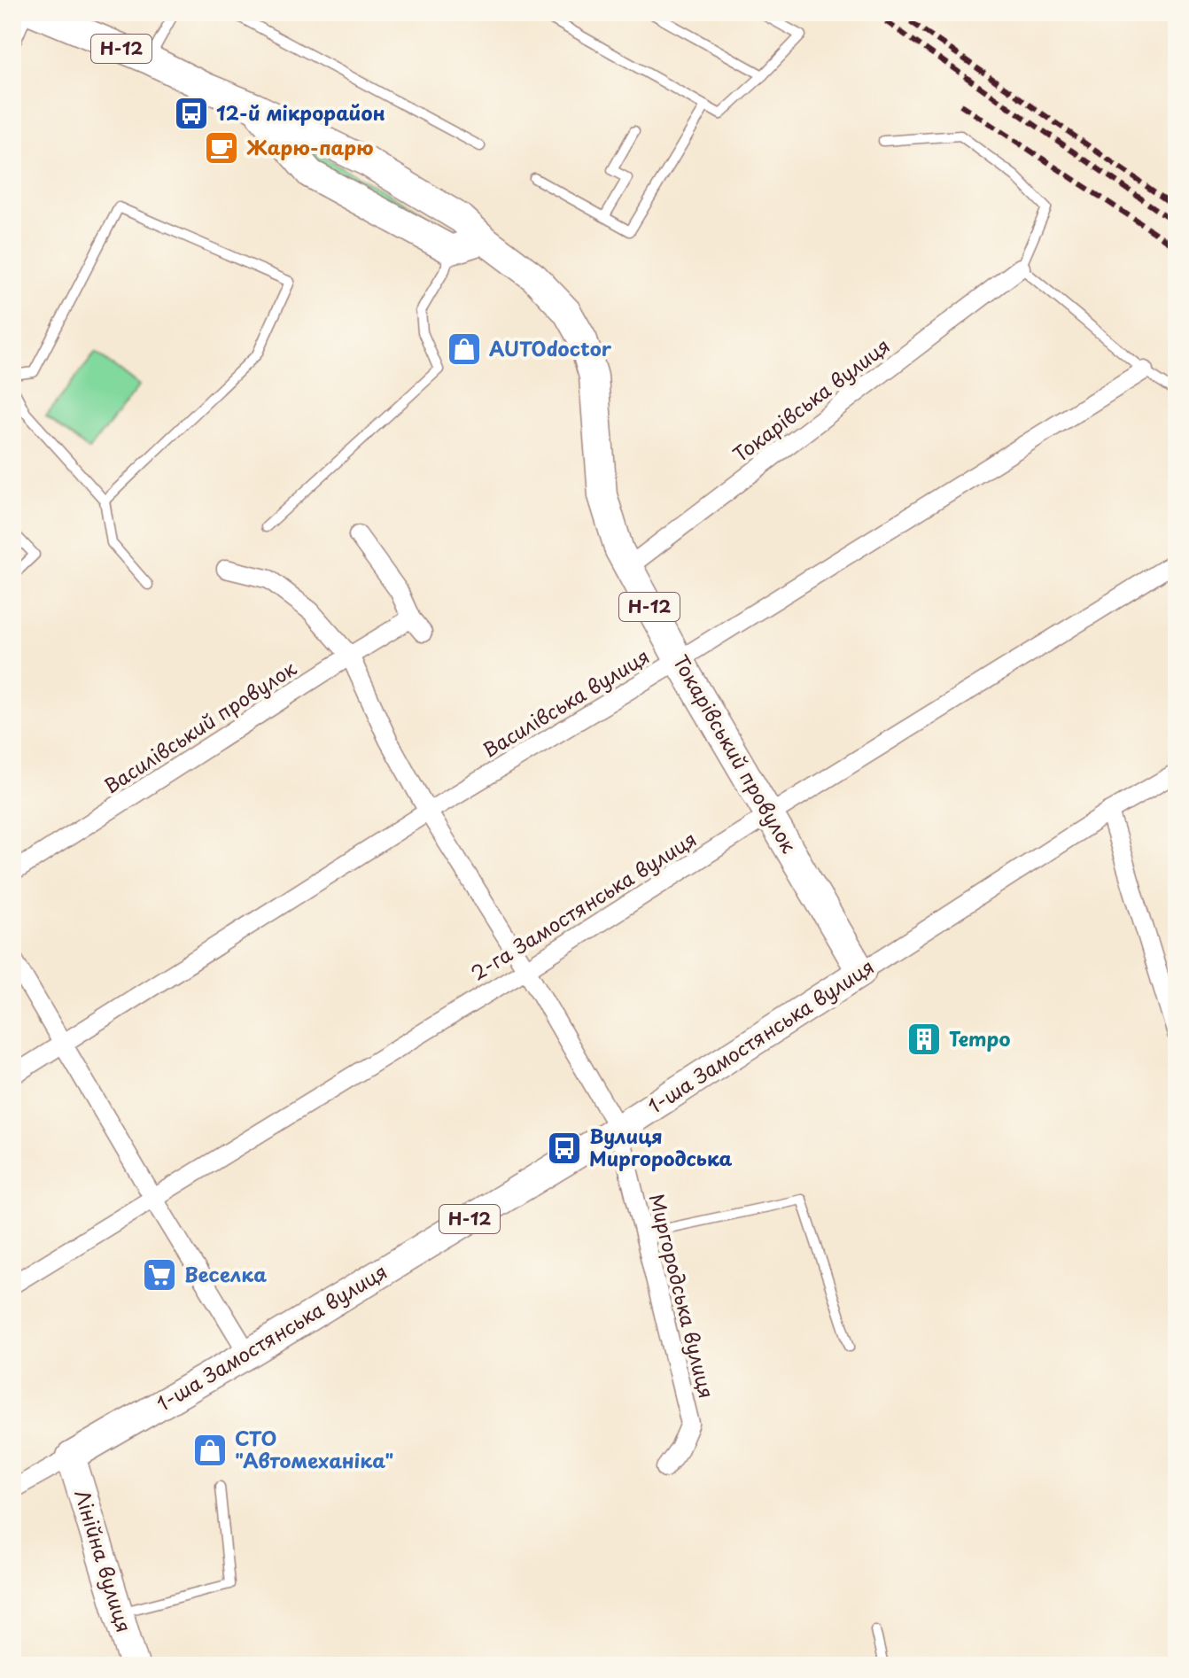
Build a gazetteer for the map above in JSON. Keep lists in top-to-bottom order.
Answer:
{
  "streets": {
    "main road": [
      "Н-12",
      "Токарівський провулок",
      "1-ша Замостянська вулиця",
      "Лінійна вулиця"
    ],
    "street": [
      "Токарівська вулиця",
      "Василівська вулиця",
      "Василівський провулок",
      "2-га Замостянська вулиця",
      "Миргородська вулиця"
    ]
  },
  "crossings": [
    ["Н-12", "Токарівський провулок"],
    ["Токарівська вулиця", "Токарівський провулок"],
    ["Василівська вулиця", "Токарівський провулок"],
    ["Василівська вулиця", "Миргородська вулиця"],
    ["Василівський провулок", "Миргородська вулиця"],
    ["Токарівський провулок", "2-га Замостянська вулиця"],
    ["Токарівський провулок", "1-ша Замостянська вулиця"],
    ["2-га Замостянська вулиця", "Миргородська вулиця"],
    ["1-ша Замостянська вулиця", "Миргородська вулиця"],
    ["1-ша Замостянська вулиця", "Лінійна вулиця"]
  ],
  "places": {
    "bus stop": ["12-й мікрорайон", "Вулиця Миргородська"],
    "cafe": ["Жарю-парю"],
    "shop": ["AUTOdoctor", "СТО \"Автомеханіка\""],
    "building": ["Tempo"],
    "supermarket": ["Веселка"]
  }
}
